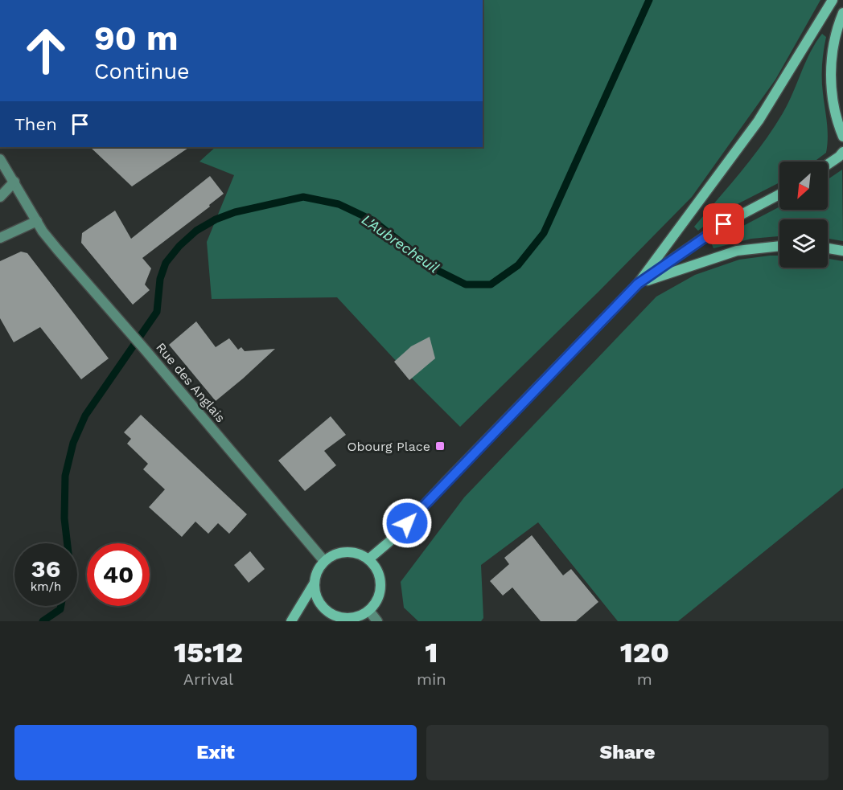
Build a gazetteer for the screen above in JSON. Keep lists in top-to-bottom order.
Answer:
{
  "streets": {
    "street": ["Rue des Anglais"]
  },
  "water": ["L'Aubrecheuil"],
  "places": {
    "transit": ["Obourg Place"]
  },
  "north": "bottom left",
  "page": {
    "turn": ["90 m", "Continue"],
    "then": "Then",
    "speed": "36 km/h",
    "limit": "40",
    "eta": [
      "15:12",
      "Arrival",
      "1",
      "min",
      "120",
      "m"
    ],
    "buttons": ["Exit", "Share"]
  }
}
